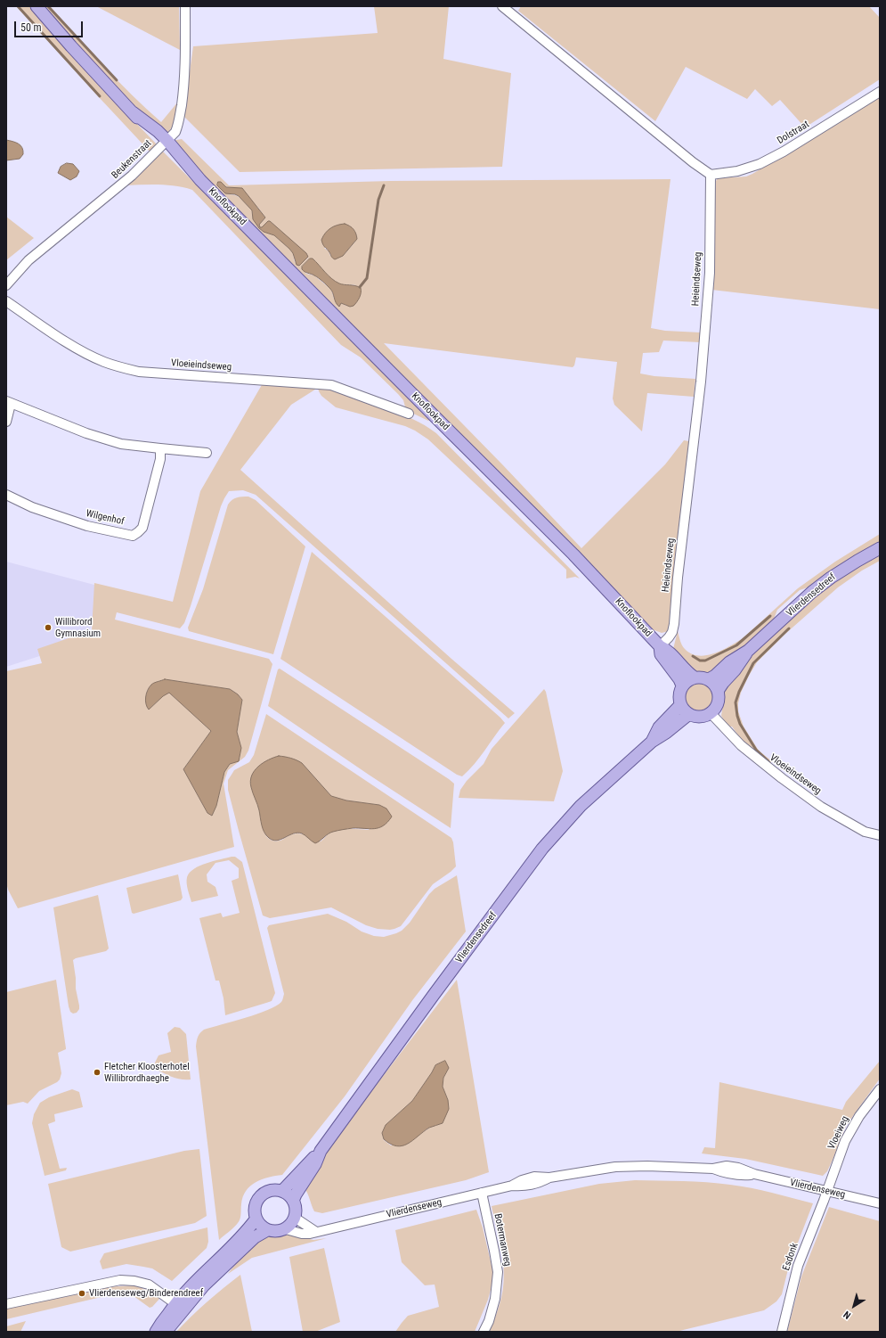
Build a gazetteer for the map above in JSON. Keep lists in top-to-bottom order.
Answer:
{
  "streets": {
    "main road": ["Knoflookpad", "Vlierdensedreef"],
    "street": [
      "Dolstraat",
      "Beukenstraat",
      "Heieindseweg",
      "Vloeieindseweg",
      "Wilgenhof",
      "Vloeiweg",
      "Vlierdenseweg",
      "Botermanweg",
      "Esdonk"
    ]
  },
  "crossings": [
    ["Dolstraat", "Heieindseweg"],
    ["Beukenstraat", "Knoflookpad"],
    ["Knoflookpad", "Heieindseweg"],
    ["Knoflookpad", "Vloeieindseweg"],
    ["Knoflookpad", "Vlierdensedreef"],
    ["Vloeieindseweg", "Vlierdensedreef"],
    ["Vlierdensedreef", "Vlierdenseweg"],
    ["Vloeiweg", "Vlierdenseweg"],
    ["Vloeiweg", "Esdonk"],
    ["Vlierdenseweg", "Botermanweg"],
    ["Vlierdenseweg", "Esdonk"]
  ],
  "places": ["Willibrord Gymnasium", "Fletcher Kloosterhotel Willibrordhaeghe", "Vlierdenseweg/Binderendreef"],
  "scale_bar": "50 m",
  "north": "bottom left"
}
